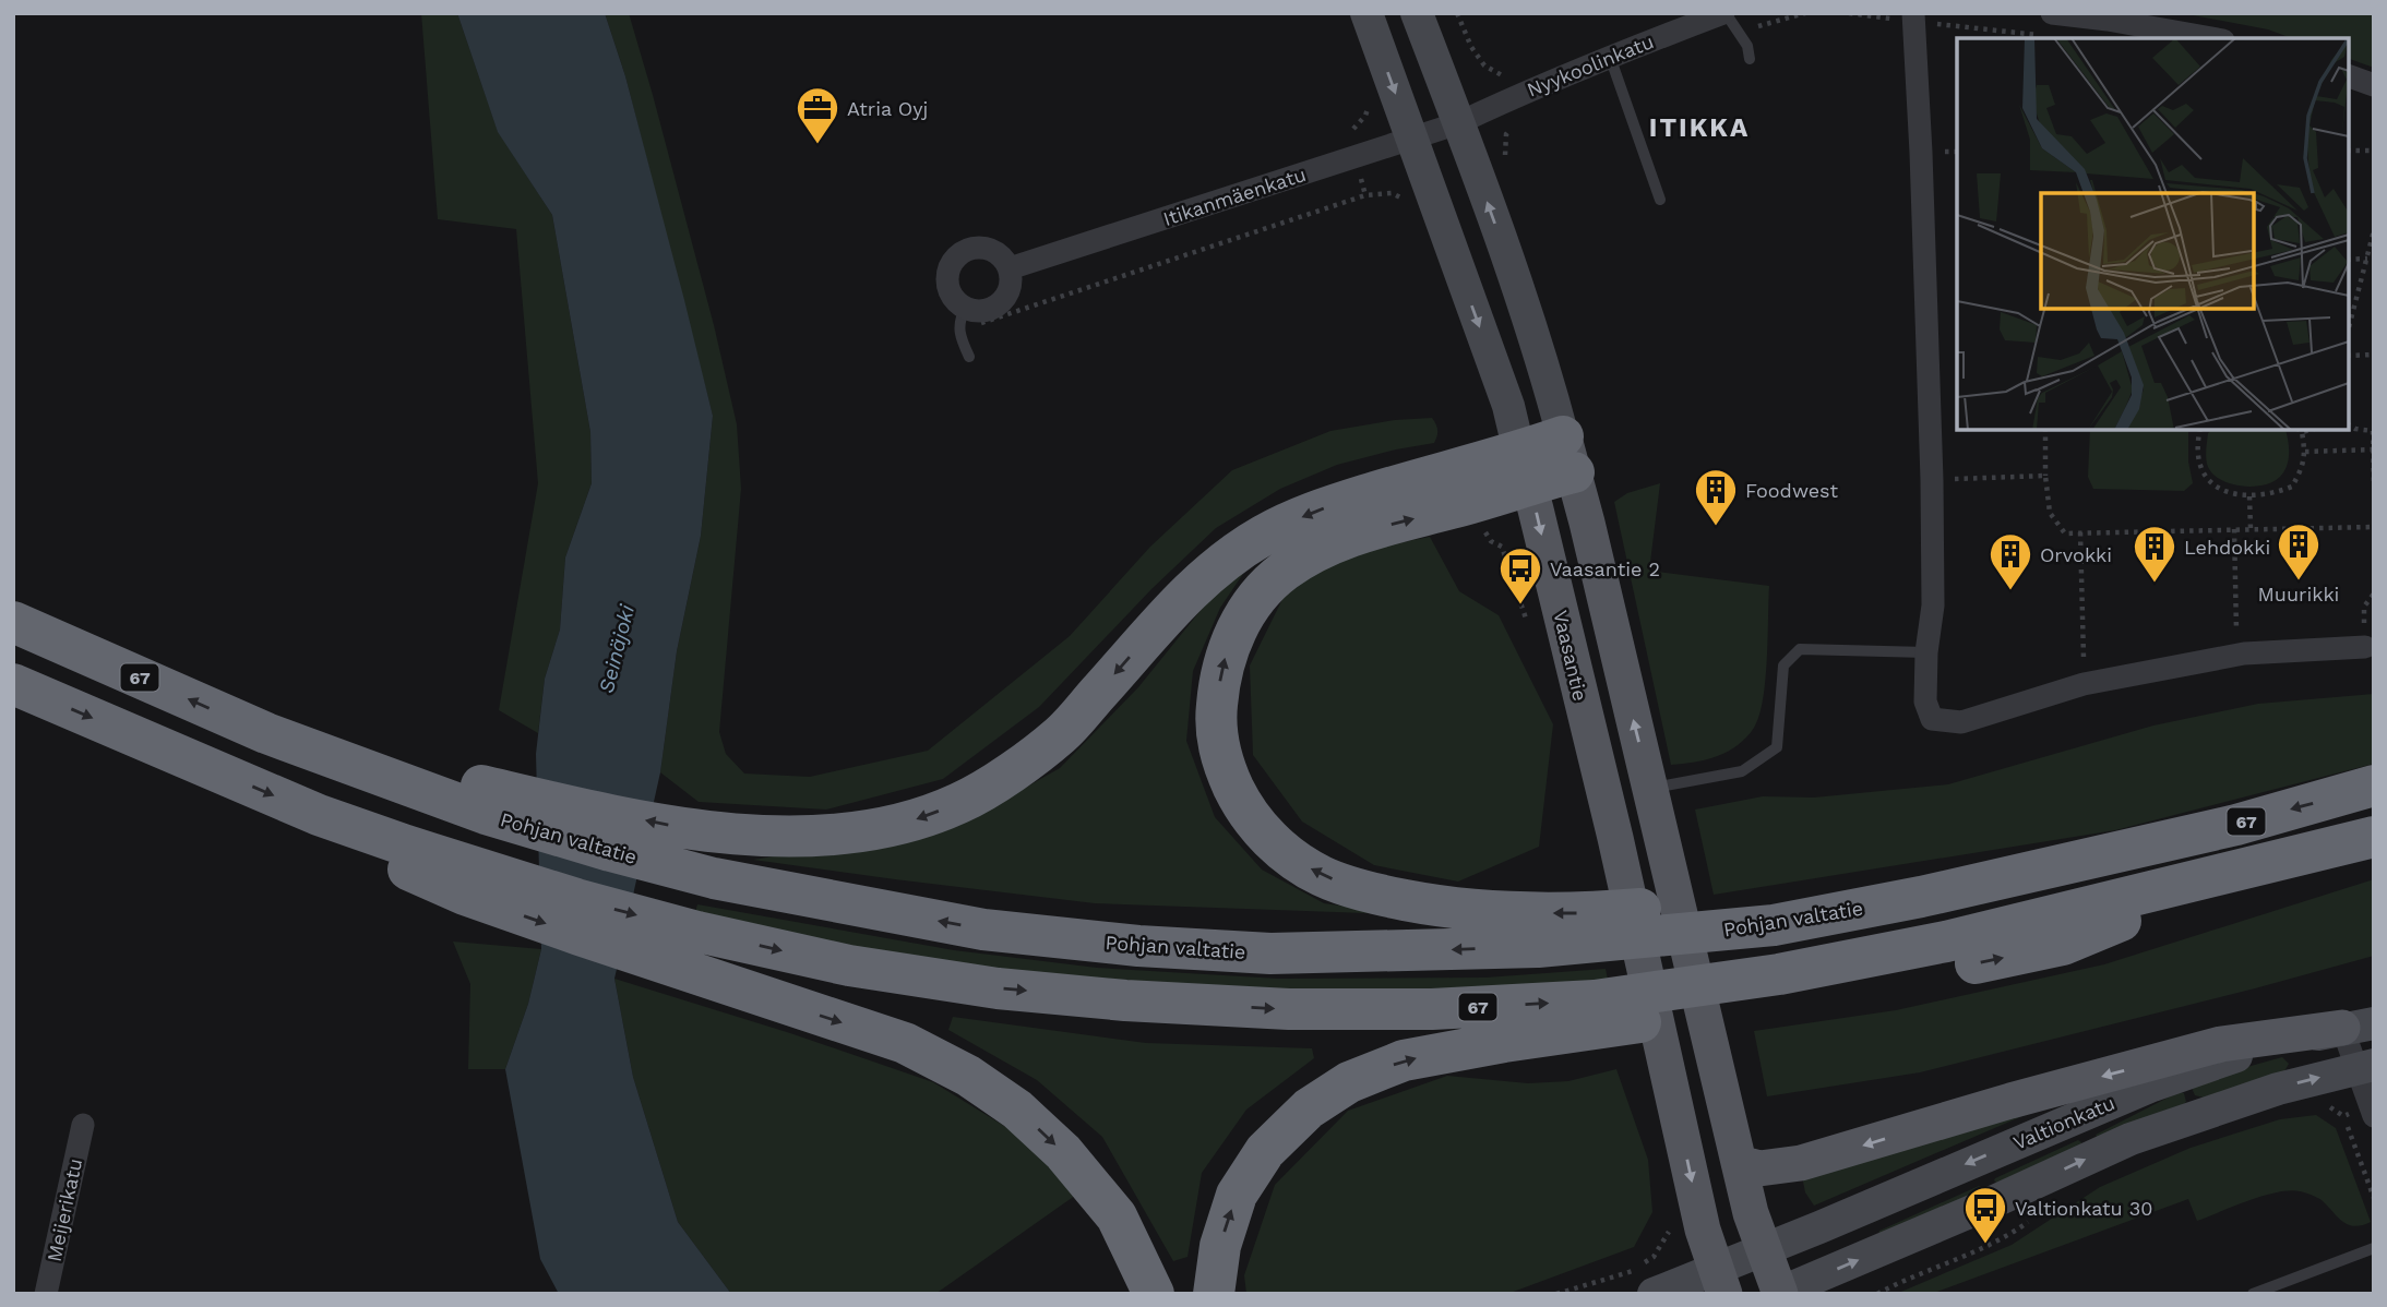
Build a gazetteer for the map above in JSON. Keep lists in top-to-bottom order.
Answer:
{
  "streets": {
    "highway": ["67", "Pohjan valtatie"],
    "main road": ["Vaasantie", "Valtionkatu"],
    "street": ["Nyykoolinkatu", "Itikanmäenkatu", "Meijerikatu"]
  },
  "crossings": [
    ["Nyykoolinkatu", "Itikanmäenkatu"],
    ["Itikanmäenkatu", "Vaasantie"],
    ["Vaasantie", "Valtionkatu"]
  ],
  "districts": ["ITIKKA"],
  "water": ["Seinäjoki"],
  "places": {
    "office": ["Atria Oyj"],
    "building": [
      "Foodwest",
      "Muurikki",
      "Lehdokki",
      "Orvokki"
    ],
    "bus stop": ["Vaasantie 2", "Valtionkatu 30"]
  }
}
